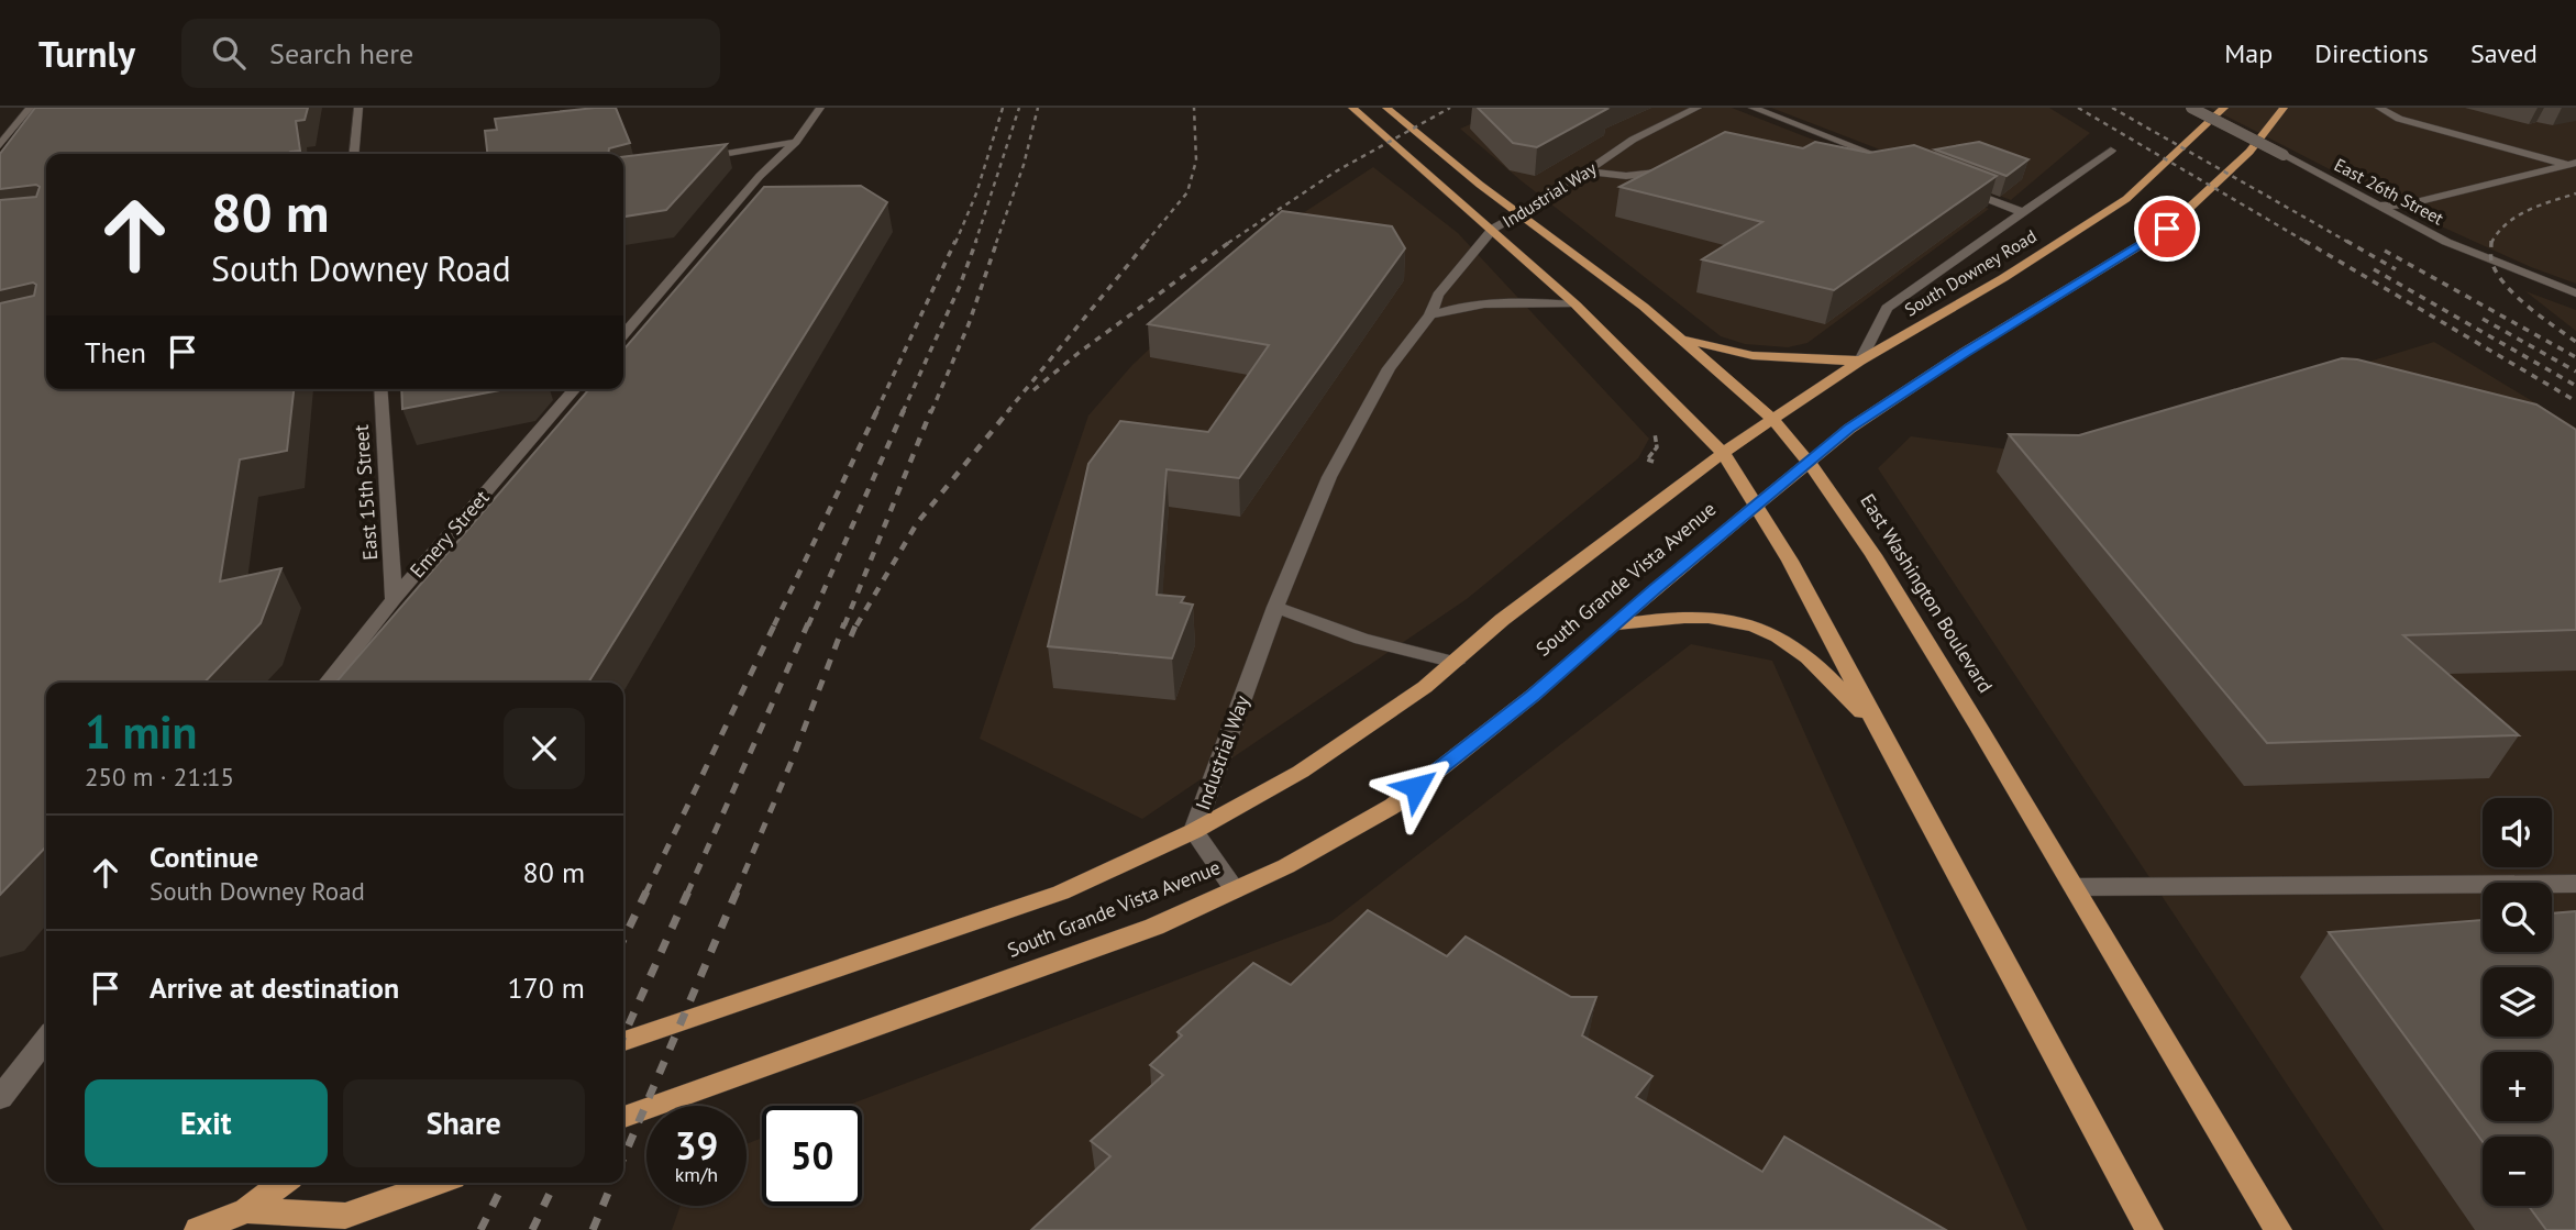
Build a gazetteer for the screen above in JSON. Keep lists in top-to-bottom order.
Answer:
{
  "streets": {
    "main road": ["South Downey Road", "South Grande Vista Avenue", "East Washington Boulevard"],
    "street": [
      "East 26th Street",
      "Industrial Way",
      "East 15th Street",
      "Emery Street"
    ]
  },
  "crossings": [
    ["Industrial Way", "South Grande Vista Avenue"],
    ["Industrial Way", "East Washington Boulevard"],
    ["South Downey Road", "South Grande Vista Avenue"],
    ["South Downey Road", "East Washington Boulevard"],
    ["East 15th Street", "Emery Street"]
  ],
  "page": {
    "header": "Turnly",
    "search": "Search here",
    "nav": ["Map", "Directions", "Saved"],
    "turn": ["80 m", "South Downey Road"],
    "then": "Then",
    "heading": ["1 min", "250 m · 21:15"],
    "map_buttons": ["+", "−"],
    "list": [
      {
        "name": "Continue",
        "note": "South Downey Road",
        "value": "80 m"
      },
      {
        "name": "Arrive at destination",
        "value": "170 m"
      }
    ],
    "buttons": ["Exit", "Share"],
    "speed": "39 km/h",
    "limit": "50"
  }
}
